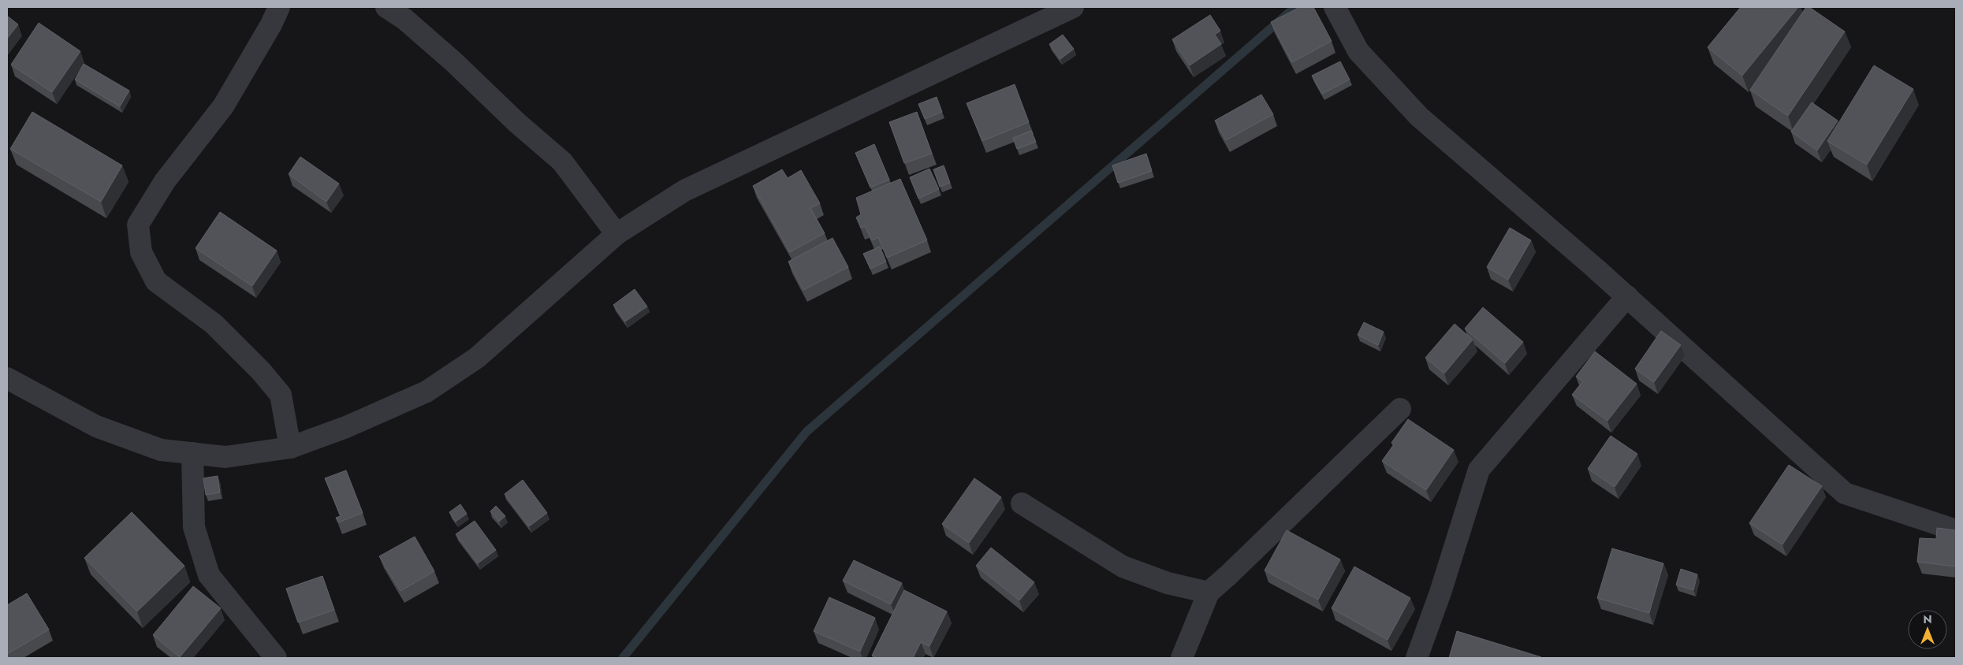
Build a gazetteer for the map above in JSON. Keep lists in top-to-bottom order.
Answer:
{
  "north": "top"
}
